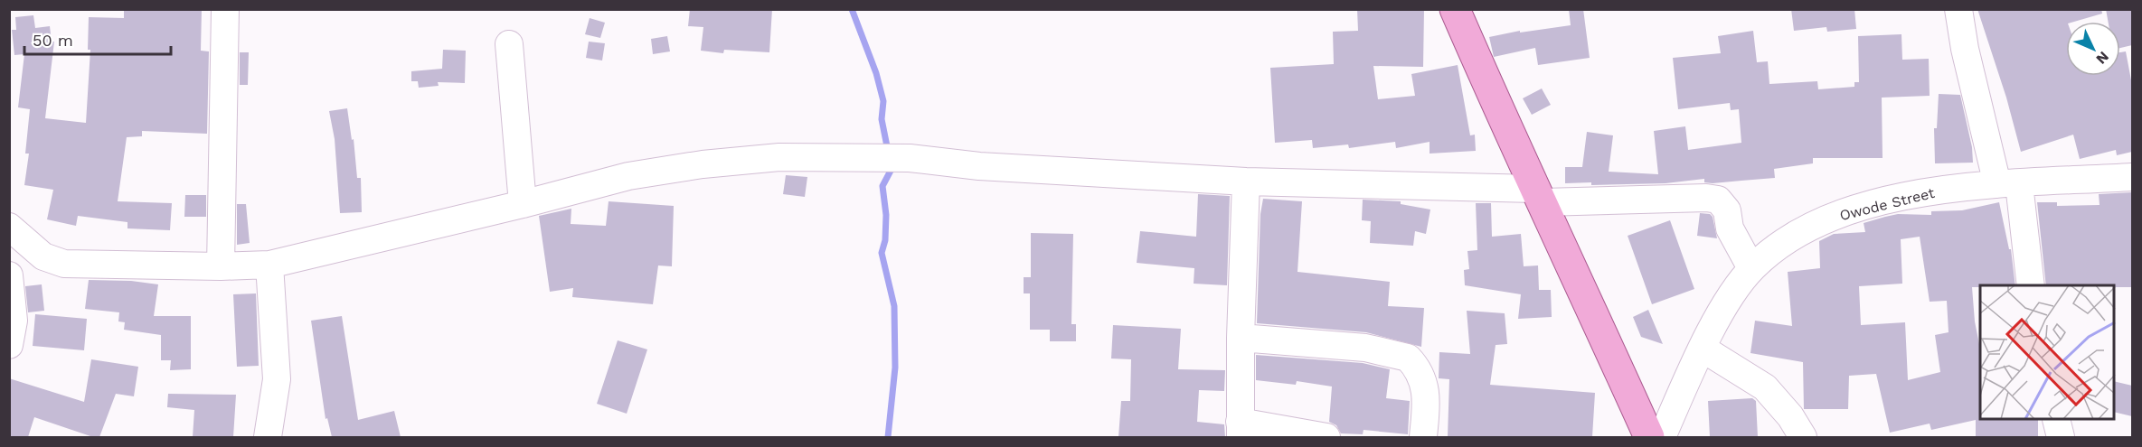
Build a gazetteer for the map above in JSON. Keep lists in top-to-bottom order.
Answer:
{
  "streets": {
    "street": ["Owode Street"]
  },
  "scale_bar": "50 m",
  "north": "bottom right"
}
